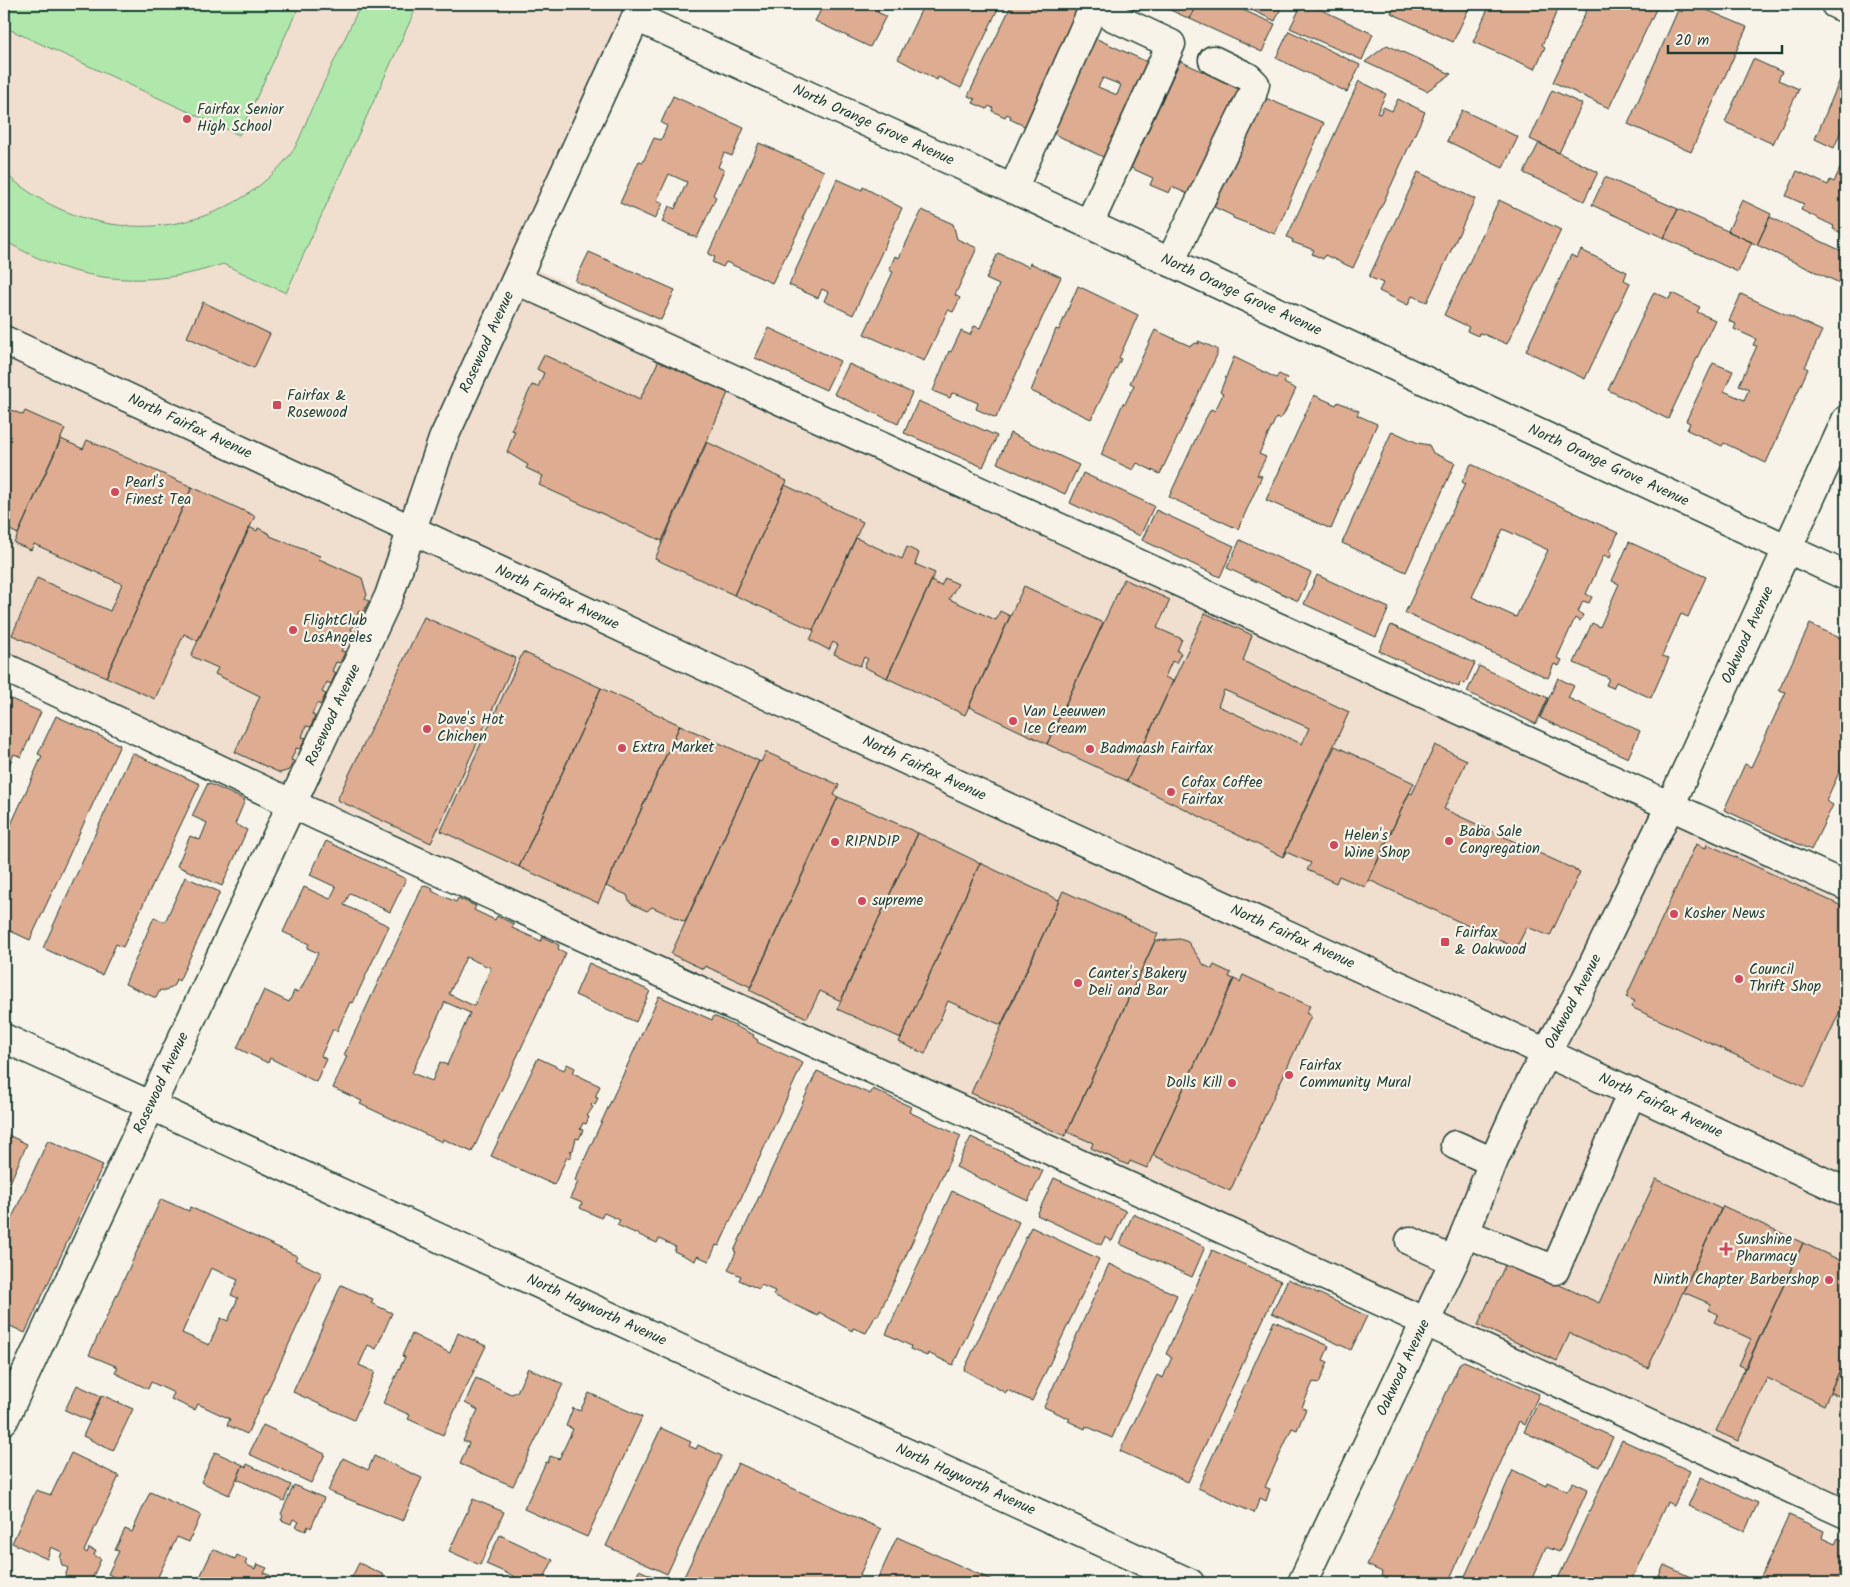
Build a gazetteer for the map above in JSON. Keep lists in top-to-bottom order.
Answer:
{
  "streets": {
    "street": [
      "North Orange Grove Avenue",
      "Rosewood Avenue",
      "North Fairfax Avenue",
      "Oakwood Avenue",
      "North Hayworth Avenue"
    ]
  },
  "crossings": [
    ["North Orange Grove Avenue", "Rosewood Avenue"],
    ["North Orange Grove Avenue", "Oakwood Avenue"],
    ["Rosewood Avenue", "North Fairfax Avenue"],
    ["Rosewood Avenue", "North Hayworth Avenue"],
    ["North Fairfax Avenue", "Oakwood Avenue"]
  ],
  "places": {
    "other": [
      "Fairfax Senior High School",
      "Pearl's Finest Tea",
      "FlightClub LosAngeles",
      "Van Leeuwen Ice Cream",
      "Dave's Hot Chichen",
      "Extra Market",
      "Badmaash Fairfax",
      "Cofax Coffee Fairfax",
      "Baba Sale Congregation",
      "RIPNDIP",
      "Helen's Wine Shop",
      "supreme",
      "Kosher News",
      "Council Thrift Shop",
      "Canter's Bakery Deli and Bar",
      "Fairfax Community Mural",
      "Dolls Kill",
      "Ninth Chapter Barbershop"
    ],
    "transit": ["Fairfax & Rosewood", "Fairfax & Oakwood"],
    "health": ["Sunshine Pharmacy"]
  },
  "scale_bar": "20 m"
}
